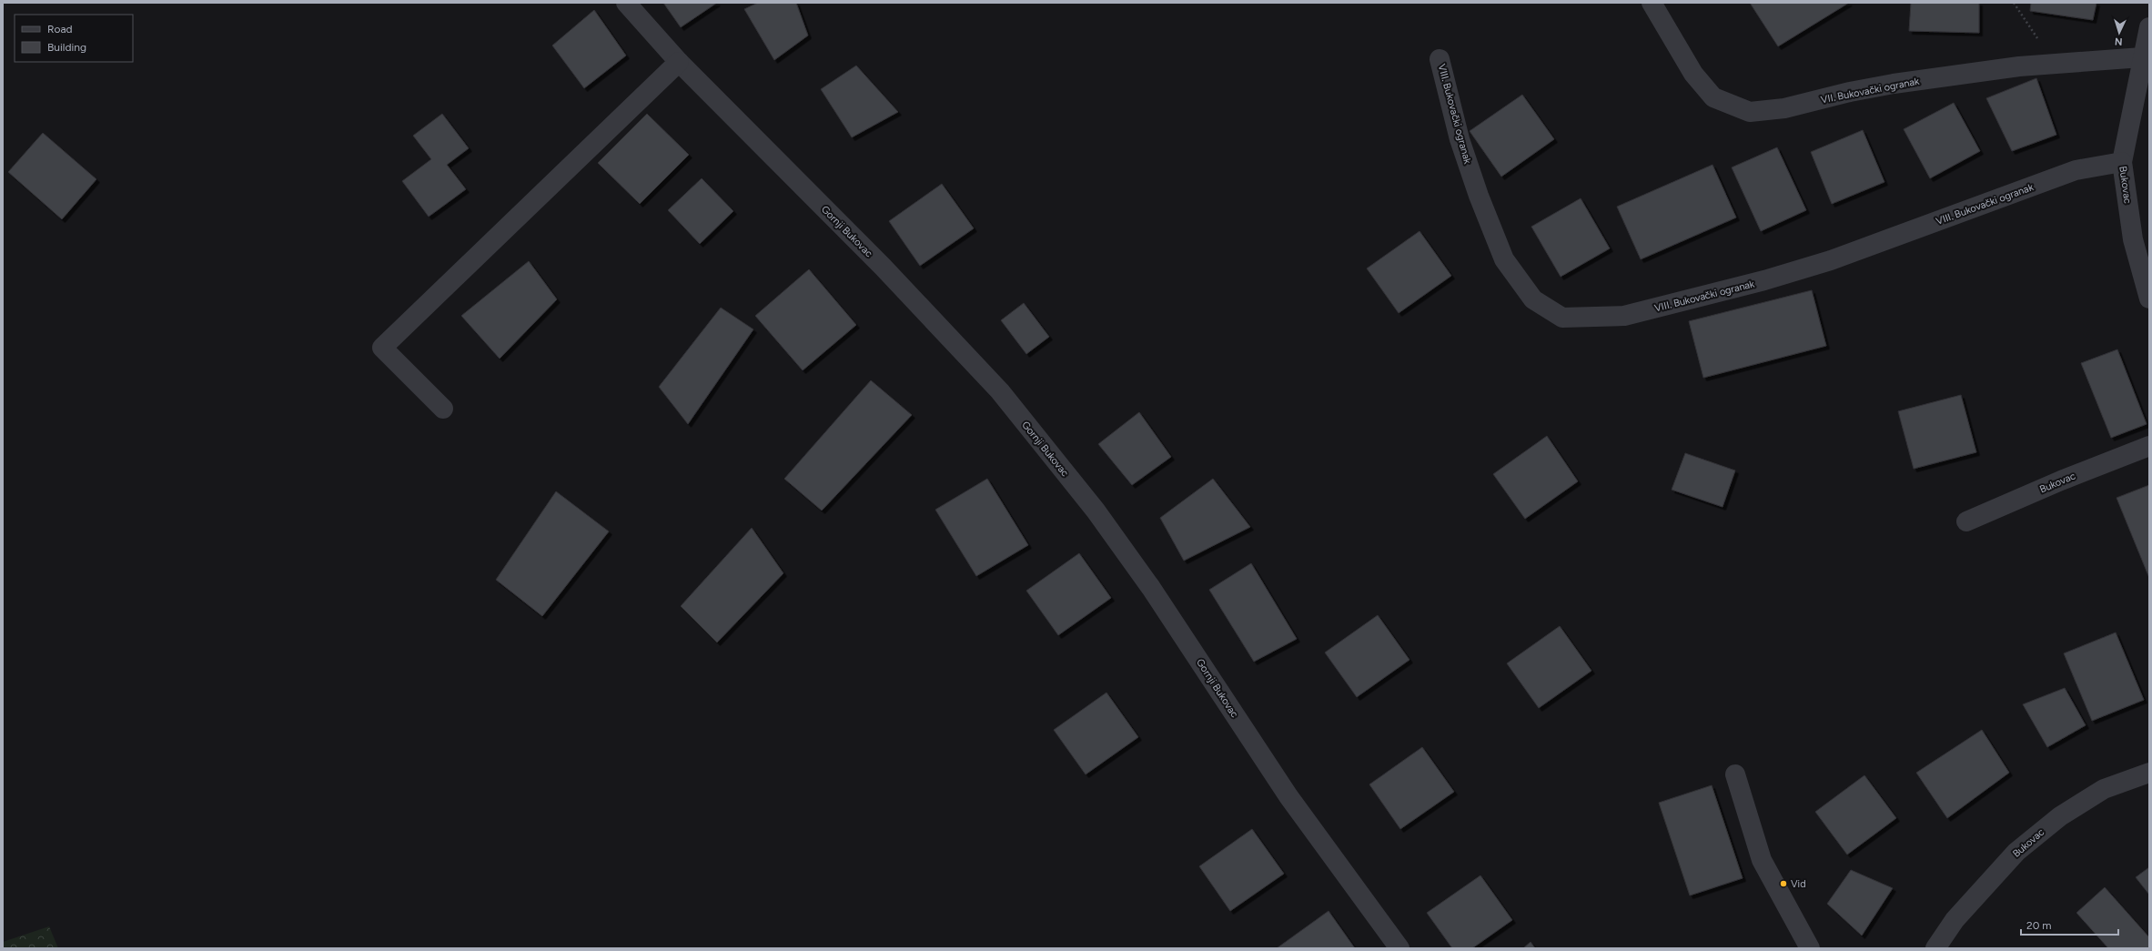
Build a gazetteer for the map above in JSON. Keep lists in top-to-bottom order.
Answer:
{
  "streets": {
    "street": [
      "VII. Bukovački ogranak",
      "VIII. Bukovački ogranak",
      "Bukovac",
      "Gornji Bukovac"
    ]
  },
  "crossings": [
    ["VII. Bukovački ogranak", "Bukovac"],
    ["VIII. Bukovački ogranak", "Bukovac"]
  ],
  "places": ["Vid"],
  "legend": ["Road", "Building"],
  "scale_bar": "20 m",
  "north": "bottom"
}
